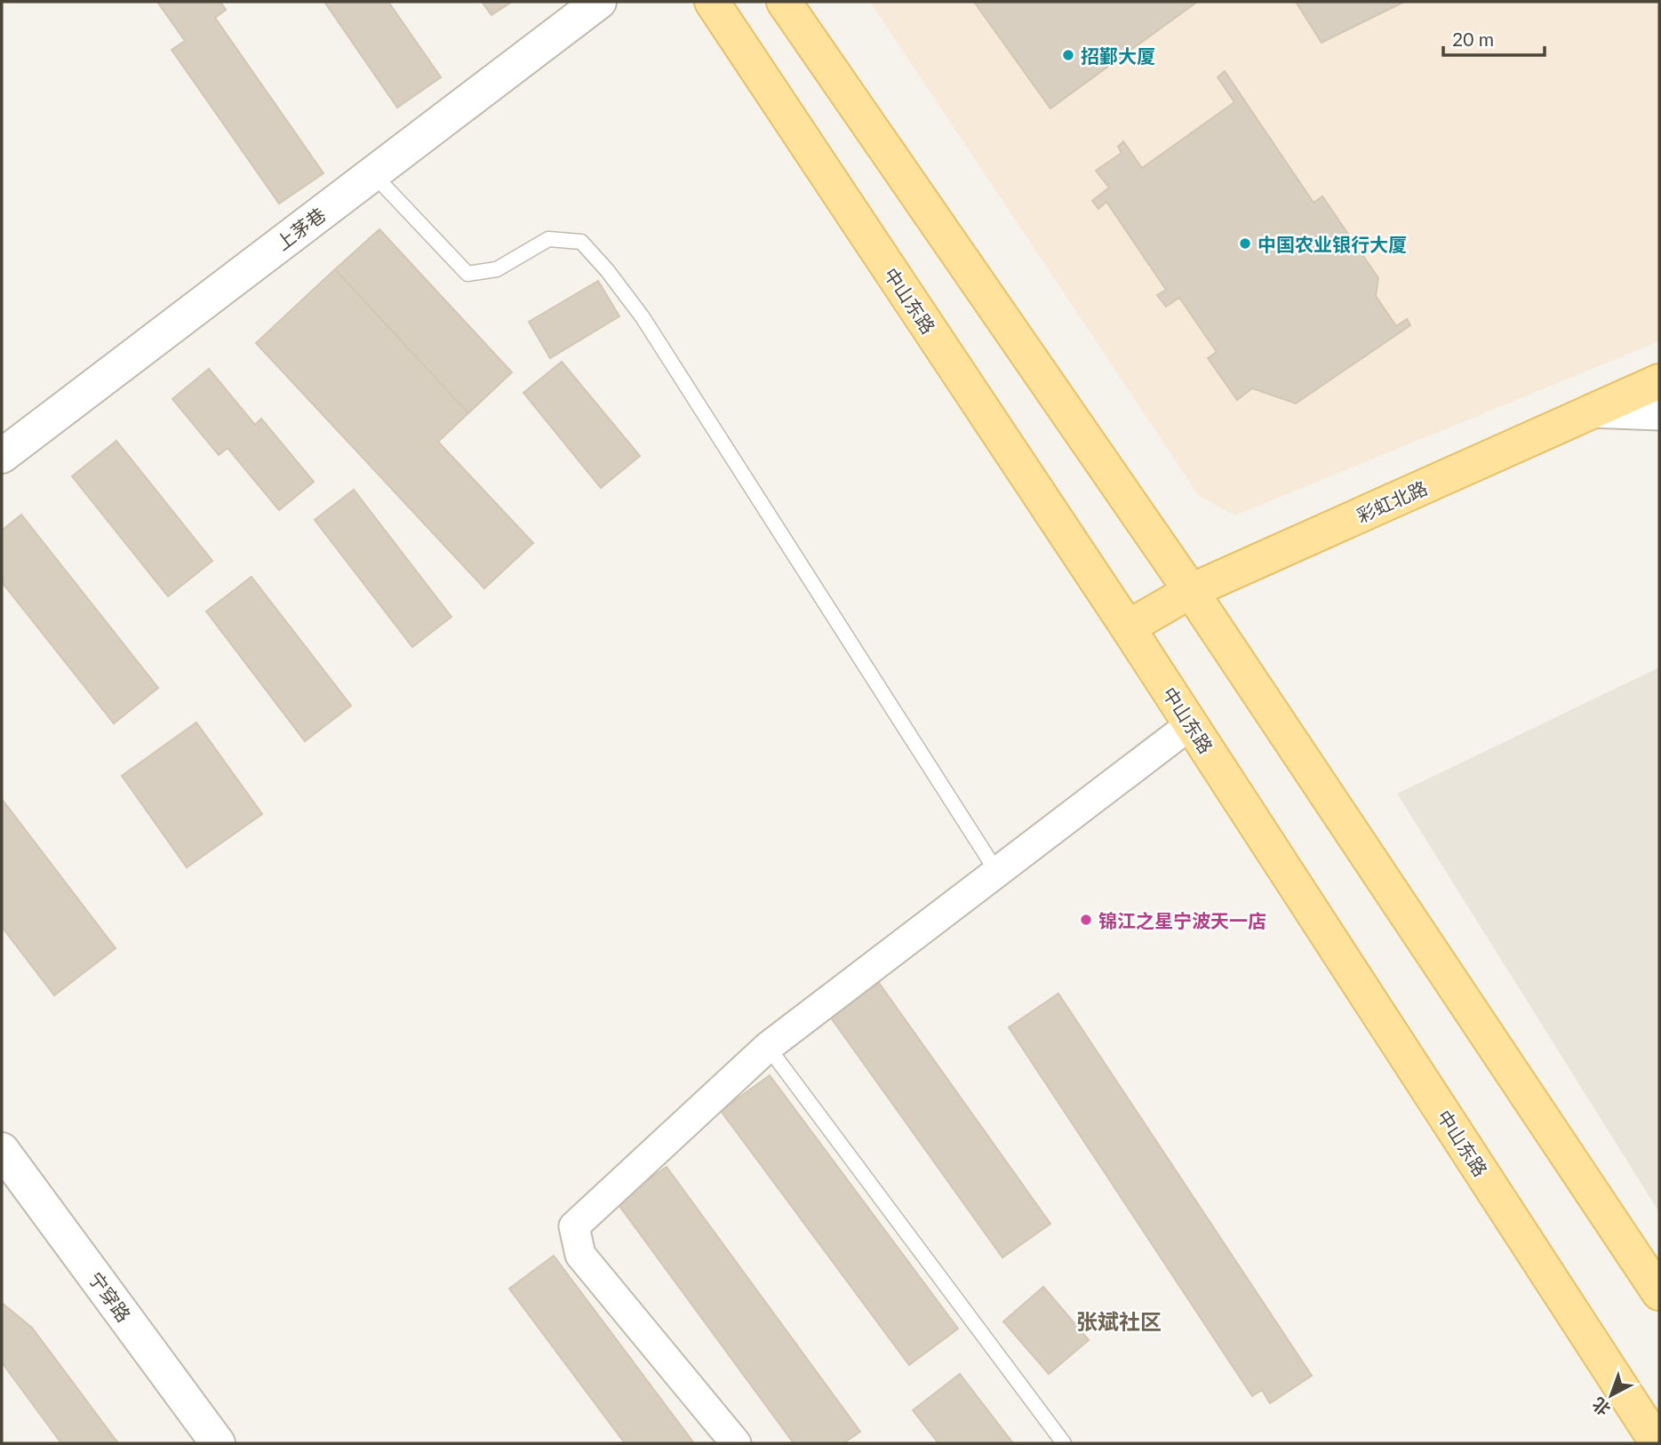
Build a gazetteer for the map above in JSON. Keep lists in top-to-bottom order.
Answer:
{
  "streets": {
    "main road": ["中山东路", "彩虹北路"],
    "street": ["上茅巷", "宁穿路"]
  },
  "crossings": [
    ["中山东路", "彩虹北路"]
  ],
  "districts": ["张斌社区"],
  "places": ["招鄞大厦", "中国农业银行大厦", "锦江之星宁波天一店"],
  "scale_bar": "20 m",
  "north": "bottom left"
}
